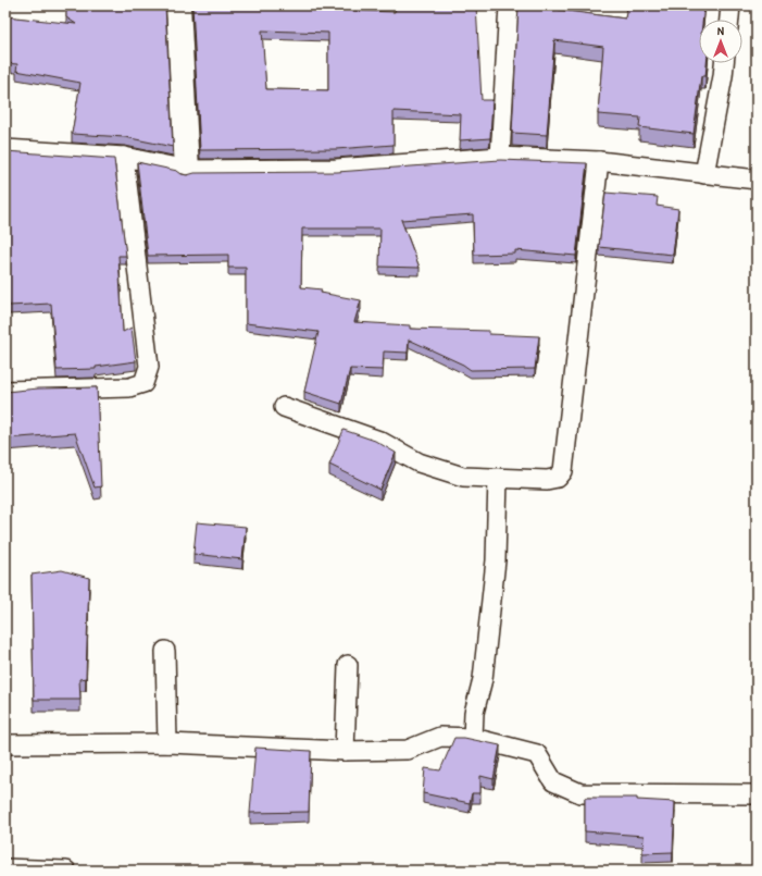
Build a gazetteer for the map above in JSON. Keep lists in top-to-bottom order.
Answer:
{
  "north": "top"
}
